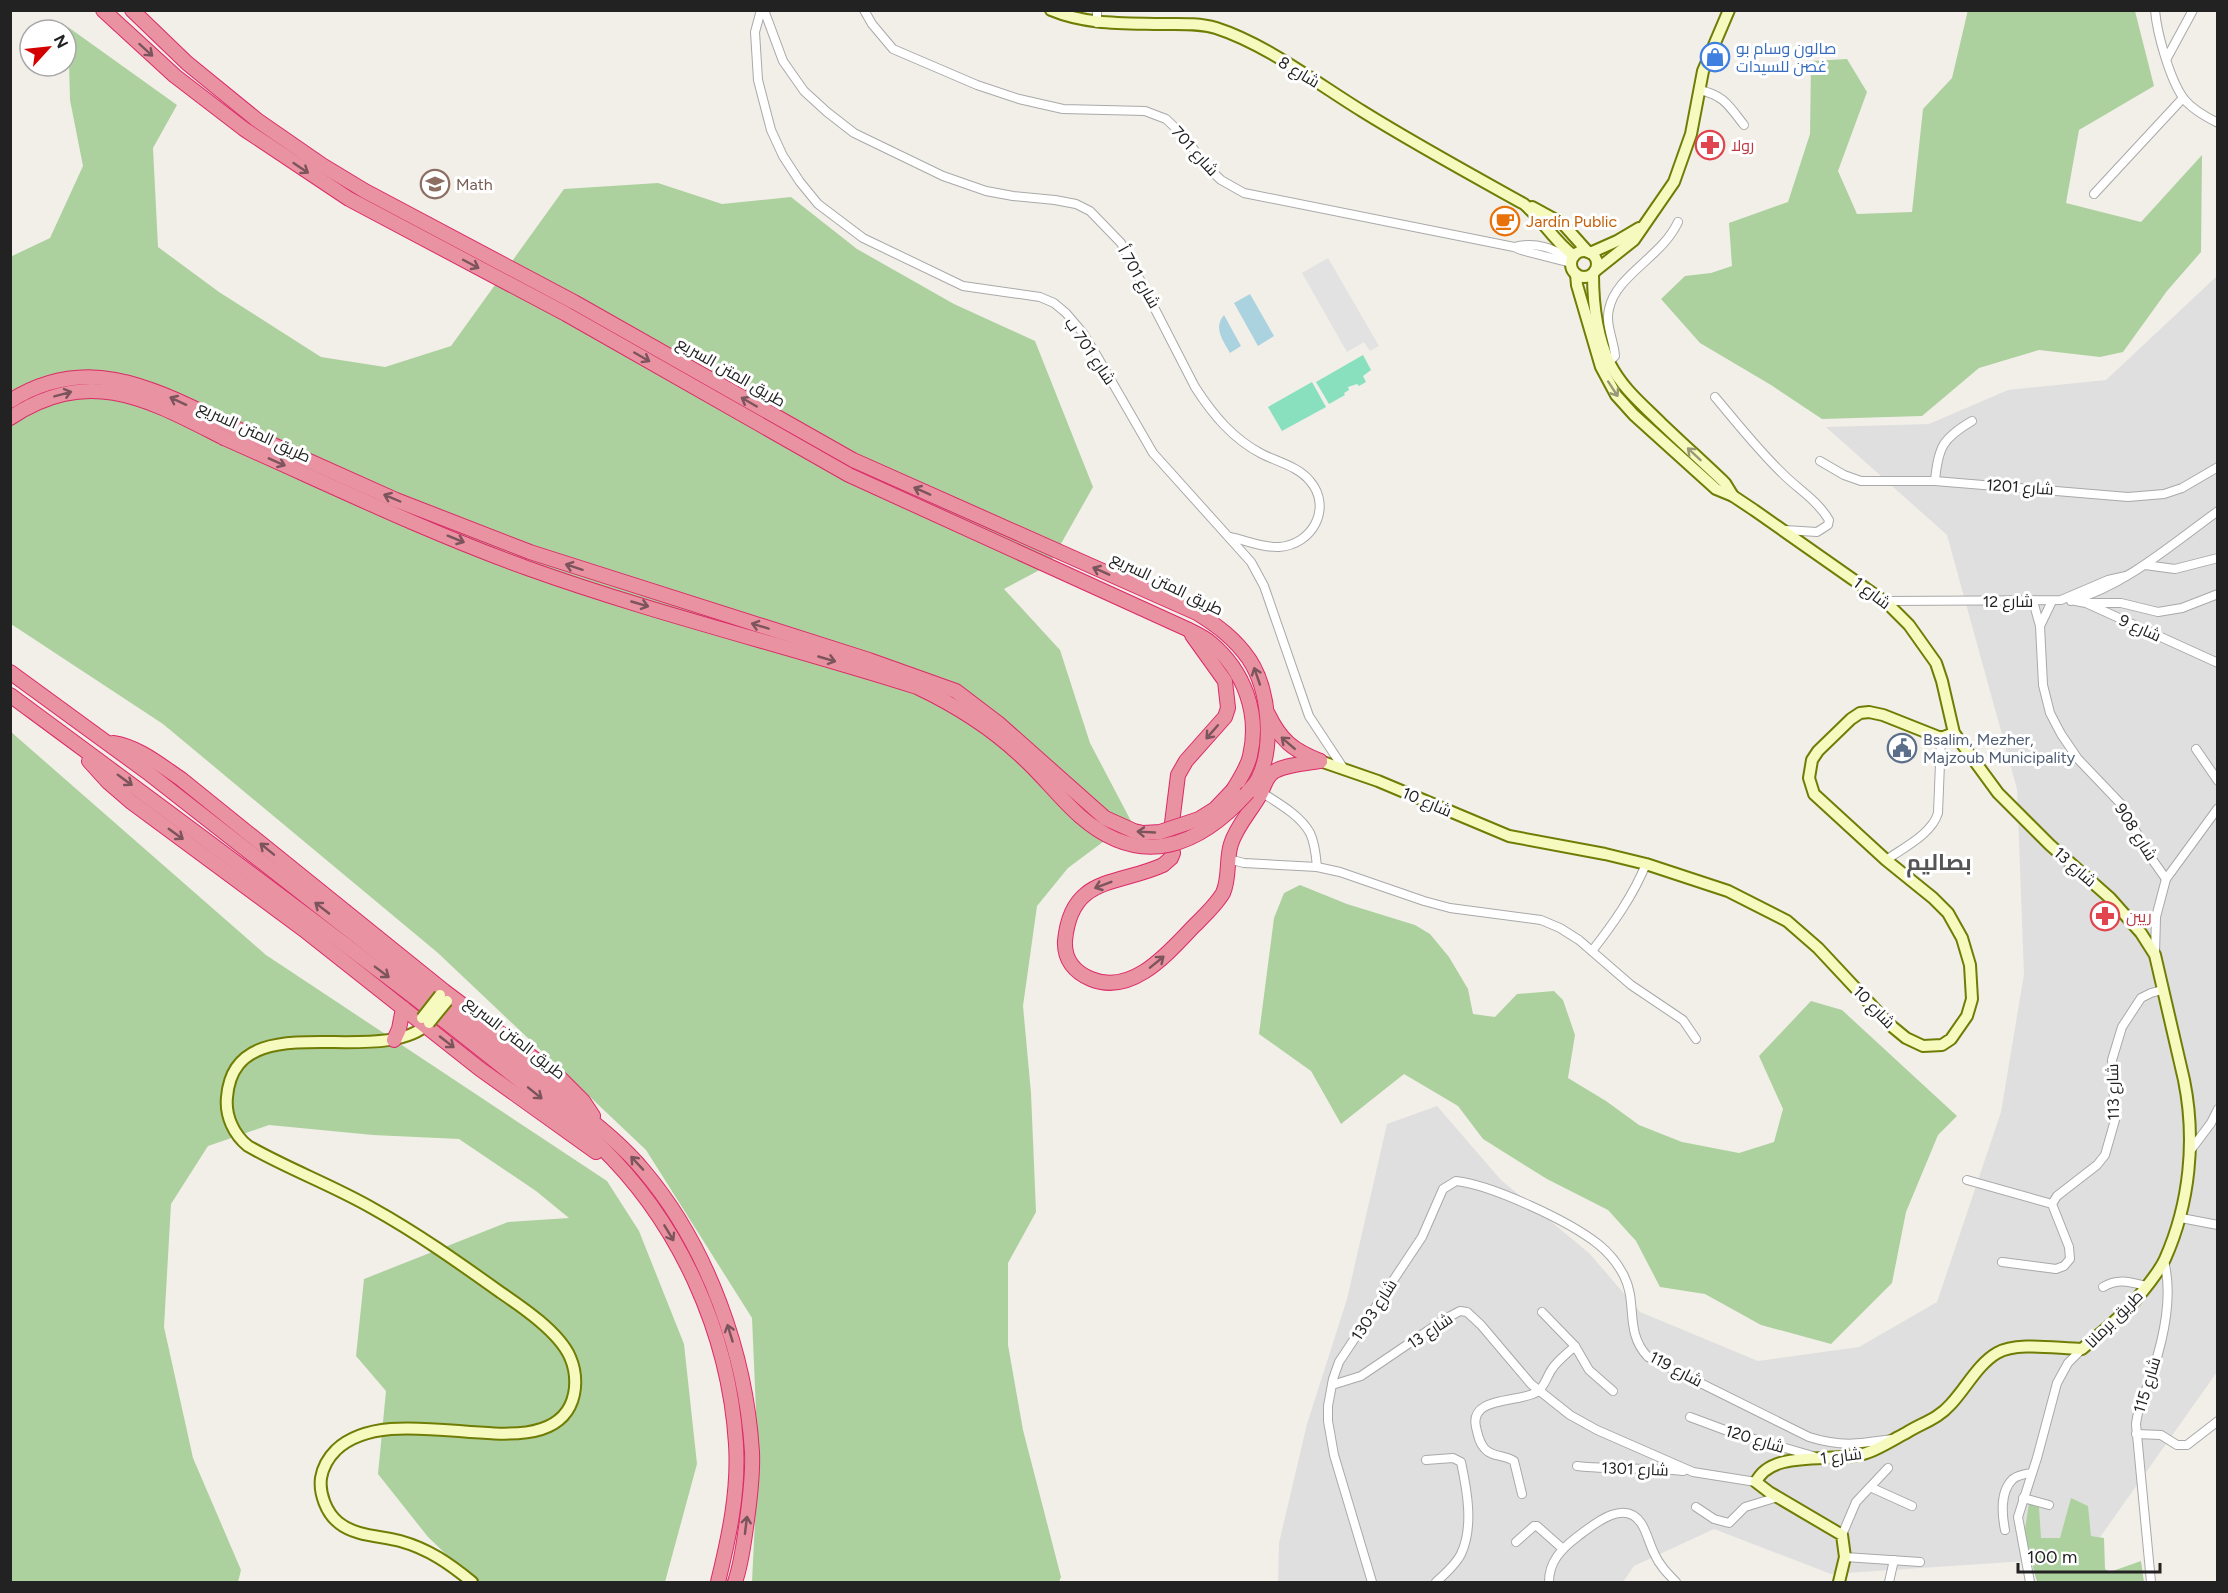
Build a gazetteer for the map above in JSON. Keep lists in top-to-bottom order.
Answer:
{
  "streets": {
    "highway": ["طريق المتن السريع"],
    "street": [
      "شارع 8",
      "شارع 701",
      "شارع 701 أ",
      "شارع 701 ب",
      "شارع 1201",
      "شارع 1",
      "شارع 12",
      "شارع 9",
      "شارع 10",
      "شارع 908",
      "شارع 13",
      "شارع 113",
      "شارع 1303",
      "طريق برمانا",
      "شارع 119",
      "شارع 115",
      "شارع 120",
      "شارع 1301"
    ]
  },
  "crossings": [
    ["شارع 8", "شارع 701"],
    ["شارع 8", "شارع 1"],
    ["شارع 701", "شارع 1"],
    ["شارع 701 أ", "شارع 701 ب"],
    ["شارع 701 ب", "شارع 10"],
    ["شارع 1", "شارع 12"],
    ["شارع 1", "شارع 13"],
    ["شارع 1", "طريق برمانا"],
    ["شارع 1", "شارع 119"],
    ["شارع 1", "شارع 120"],
    ["شارع 12", "شارع 9"],
    ["شارع 12", "شارع 908"],
    ["شارع 13", "شارع 113"],
    ["شارع 13", "شارع 1303"],
    ["شارع 13", "طريق برمانا"],
    ["شارع 13", "شارع 1301"],
    ["شارع 1303", "شارع 119"],
    ["طريق برمانا", "شارع 115"]
  ],
  "districts": ["بصاليم"],
  "places": {
    "shop": ["صالون وسام بو غصن للسيدات"],
    "pharmacy": ["رولا", "ريين"],
    "school or university": ["Math"],
    "cafe": ["Jardin Public"],
    "public building": ["Bsalim, Mezher, Majzoub Municipality"]
  },
  "scale_bar": "100 m",
  "north": "top right"
}
